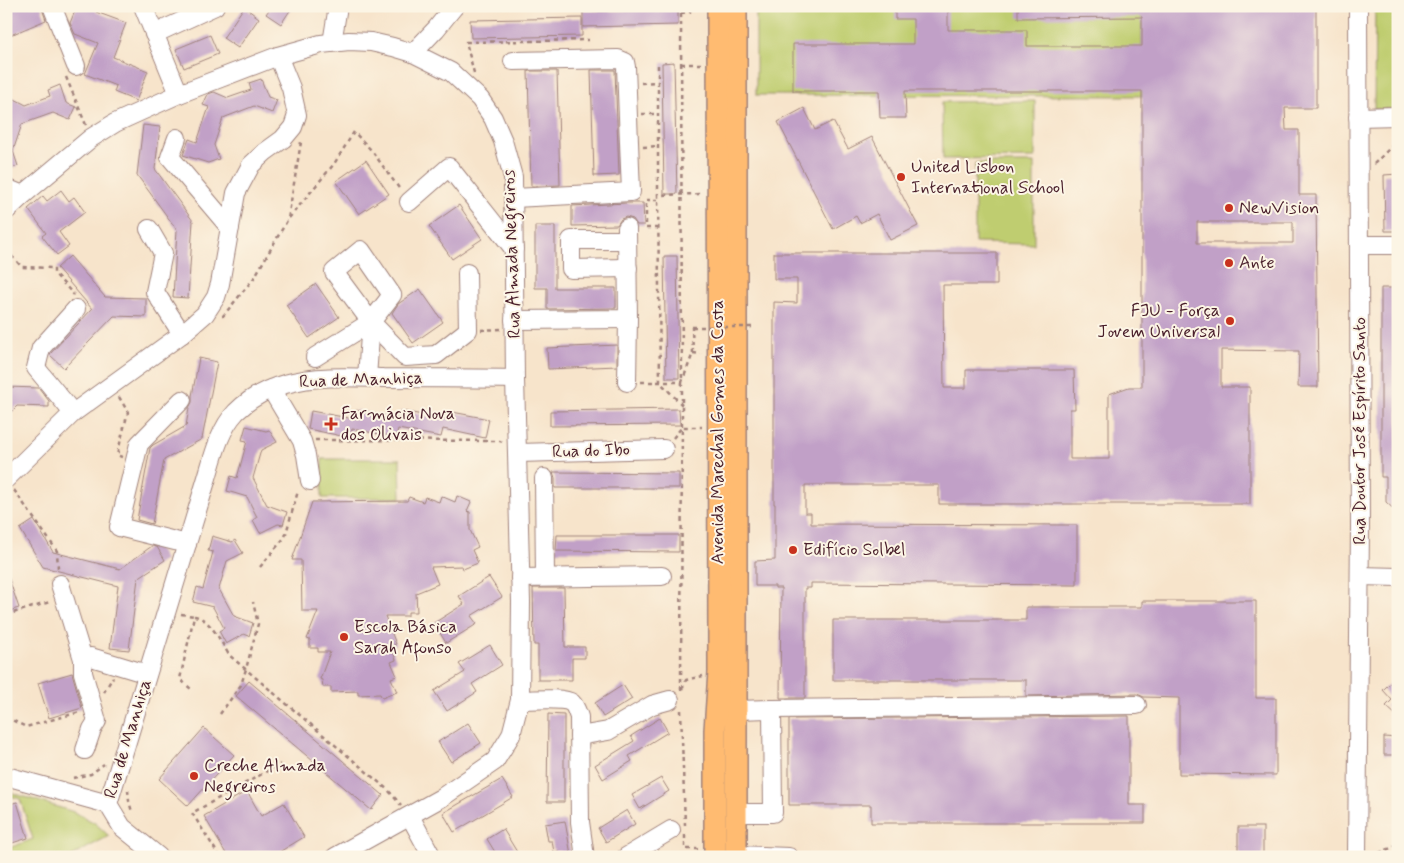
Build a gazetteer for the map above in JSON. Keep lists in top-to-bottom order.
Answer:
{
  "streets": {
    "main road": ["Avenida Marechal Gomes da Costa"],
    "street": [
      "Rua Almada Negreiros",
      "Rua de Manhiça",
      "Rua Doutor José Espírito Santo",
      "Rua do Ibo"
    ]
  },
  "crossings": [
    ["Rua Almada Negreiros", "Rua de Manhiça"],
    ["Rua Almada Negreiros", "Rua do Ibo"]
  ],
  "places": {
    "other": [
      "United Lisbon International School",
      "NewVision",
      "Ante",
      "FJU - Força Jovem Universal",
      "Edifício Solbel",
      "Escola Básica Sarah Afonso",
      "Creche Almada Negreiros"
    ],
    "health": ["Farmácia Nova dos Olivais"]
  }
}
